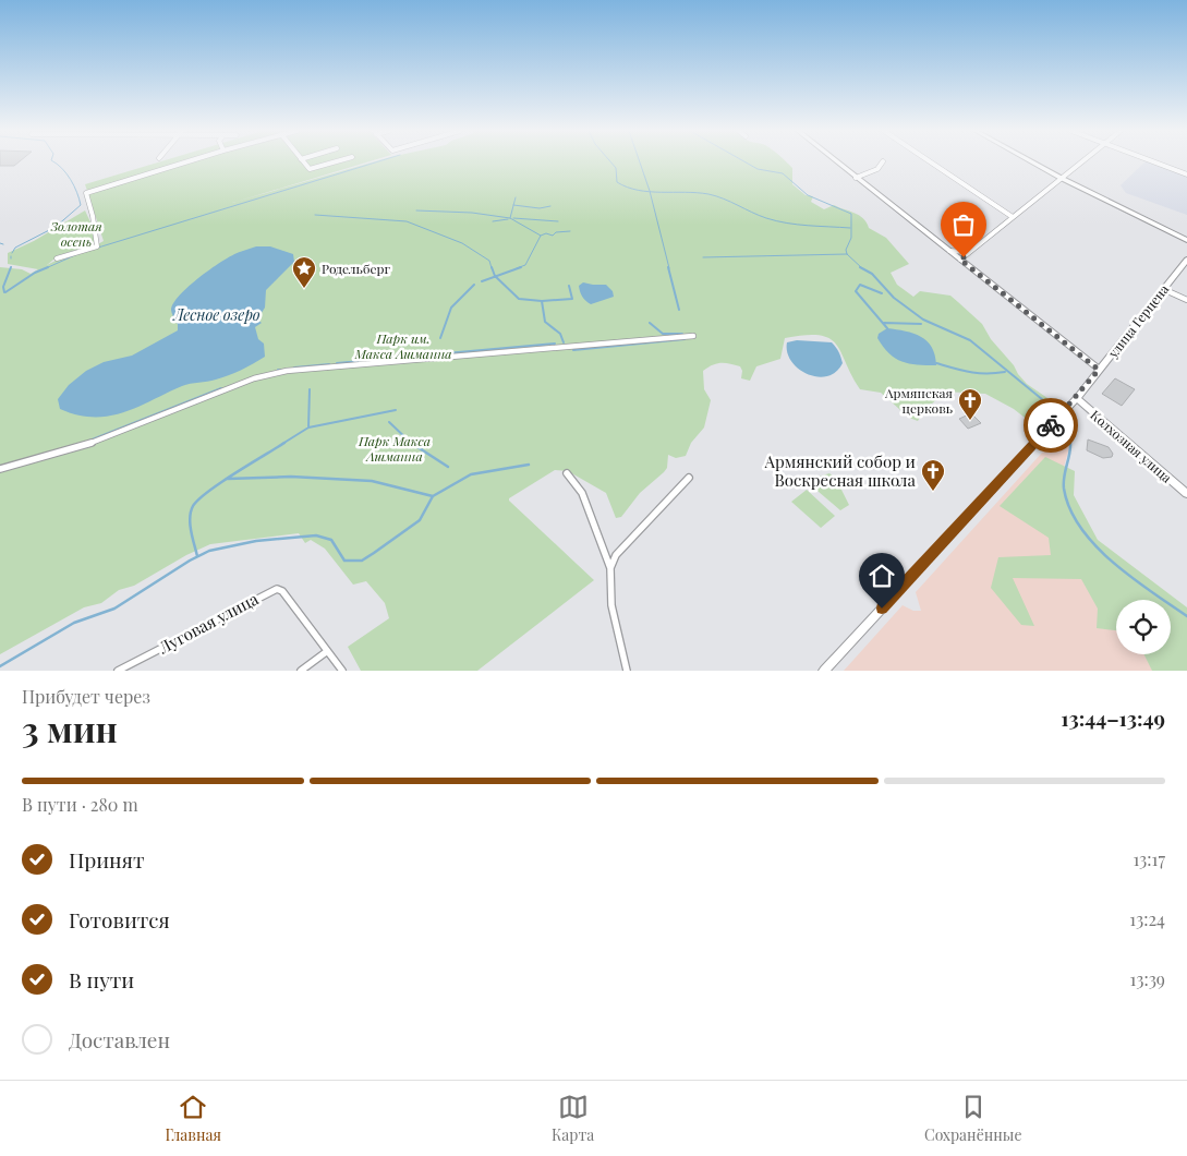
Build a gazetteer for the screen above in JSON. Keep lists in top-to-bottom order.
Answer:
{
  "streets": {
    "street": ["улица Герцена", "Колхозная улица", "Луговая улица"]
  },
  "crossings": [
    ["улица Герцена", "Колхозная улица"]
  ],
  "water": ["Лесное озеро"],
  "parks": ["Золотая осень", "Парк им. Макса Ашманна", "Парк Макса Ашманна"],
  "places": {
    "place": ["Родельберг"],
    "church": ["Армянская церковь", "Армянский собор и Воскресная школа"]
  },
  "page": {
    "heading": ["3 мин", "Прибудет через", "13:44–13:49"],
    "bar": "В пути · 280 m",
    "list": [
      ["Принят", "13:17"],
      ["Готовится", "13:24"],
      ["В пути", "13:39"],
      "Доставлен"
    ],
    "tabs": ["Главная", "Карта", "Сохранённые"]
  }
}
